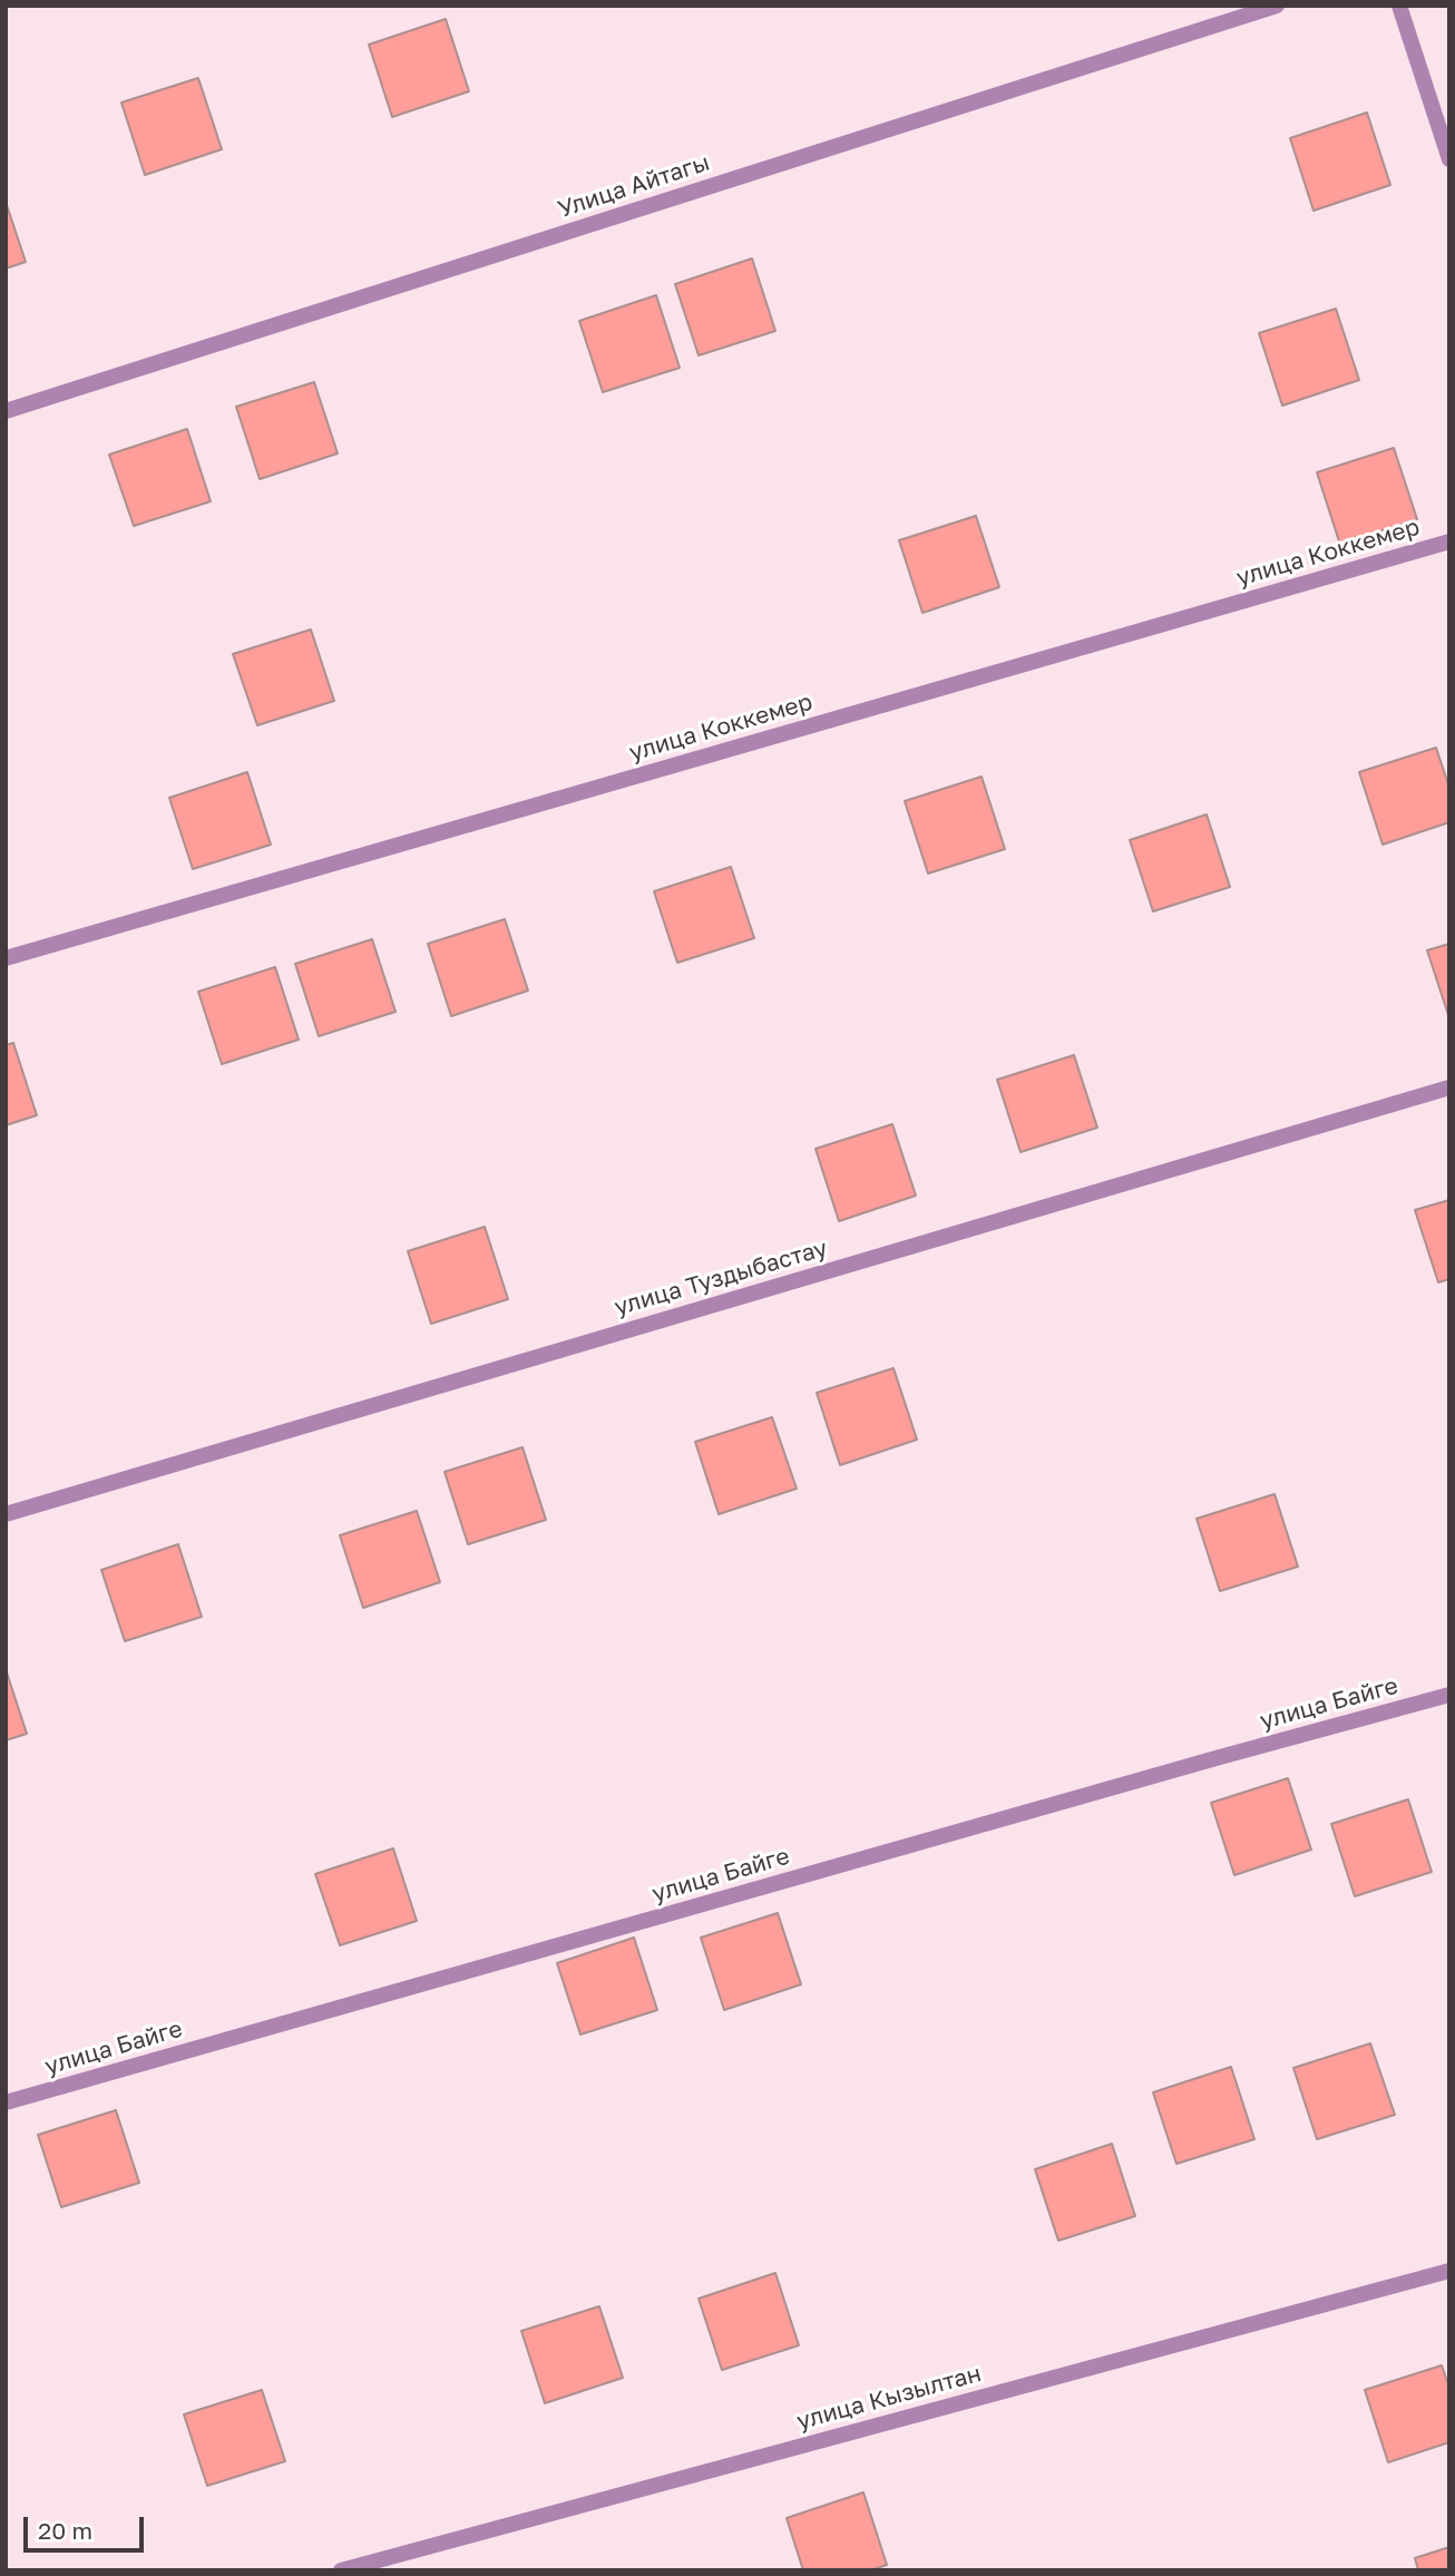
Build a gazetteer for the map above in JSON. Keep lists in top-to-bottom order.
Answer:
{
  "streets": {
    "street": [
      "Улица Айтагы",
      "улица Коккемер",
      "улица Туздыбастау",
      "улица Байге",
      "улица Кызылтан"
    ]
  },
  "scale_bar": "20 m"
}
